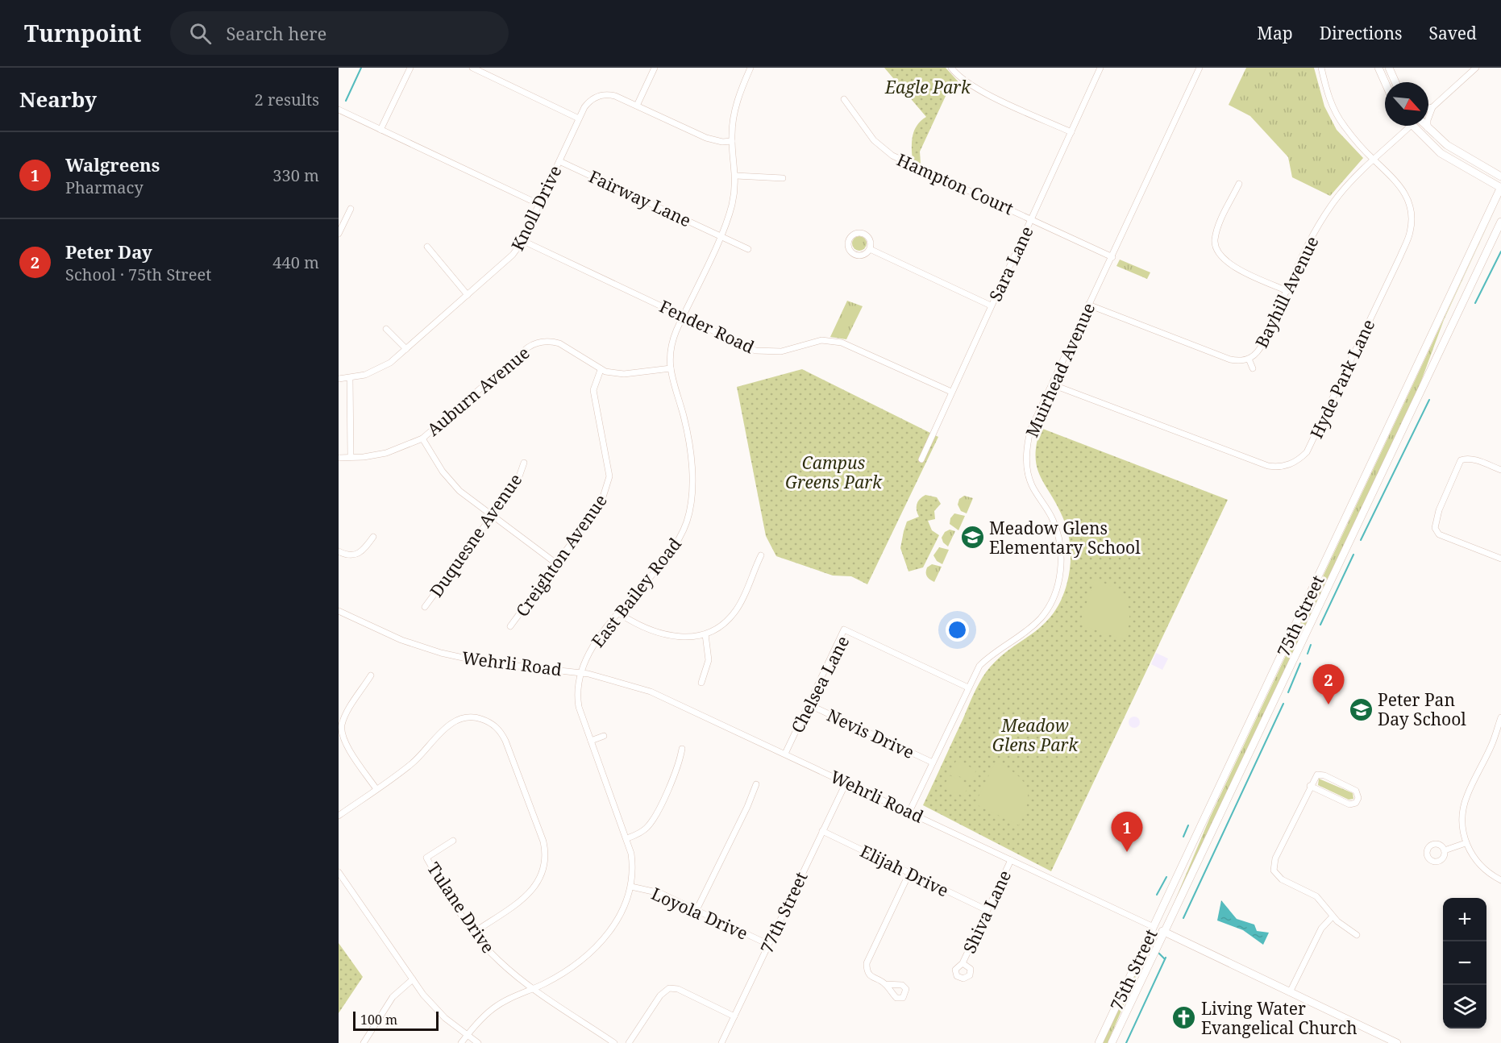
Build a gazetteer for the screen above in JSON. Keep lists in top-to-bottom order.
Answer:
{
  "streets": {
    "main road": ["75th Street", "Wehrli Road"],
    "street": [
      "Hampton Court",
      "Fairway Lane",
      "Knoll Drive",
      "Sara Lane",
      "Bayhill Avenue",
      "Fender Road",
      "Muirhead Avenue",
      "Hyde Park Lane",
      "Auburn Avenue",
      "Duquesne Avenue",
      "Creighton Avenue",
      "East Bailey Road",
      "Chelsea Lane",
      "Nevis Drive",
      "Elijah Drive",
      "Tulane Drive",
      "Shiva Lane",
      "77th Street",
      "Loyola Drive"
    ]
  },
  "crossings": [
    ["Hampton Court", "Sara Lane"],
    ["Hampton Court", "Muirhead Avenue"],
    ["Fairway Lane", "Knoll Drive"],
    ["Fairway Lane", "East Bailey Road"],
    ["Knoll Drive", "Fender Road"],
    ["Sara Lane", "Fender Road"],
    ["Bayhill Avenue", "Muirhead Avenue"],
    ["Bayhill Avenue", "Hyde Park Lane"],
    ["Fender Road", "East Bailey Road"],
    ["Muirhead Avenue", "Hyde Park Lane"],
    ["Muirhead Avenue", "Wehrli Road"],
    ["Muirhead Avenue", "Chelsea Lane"],
    ["Muirhead Avenue", "Nevis Drive"],
    ["Auburn Avenue", "Creighton Avenue"],
    ["Auburn Avenue", "East Bailey Road"],
    ["East Bailey Road", "Wehrli Road"],
    ["East Bailey Road", "Tulane Drive"],
    ["East Bailey Road", "Loyola Drive"],
    ["75th Street", "Wehrli Road"],
    ["Wehrli Road", "Chelsea Lane"],
    ["Wehrli Road", "Shiva Lane"],
    ["Wehrli Road", "77th Street"],
    ["Chelsea Lane", "Nevis Drive"],
    ["Elijah Drive", "Shiva Lane"],
    ["Elijah Drive", "77th Street"],
    ["77th Street", "Loyola Drive"]
  ],
  "parks": ["Eagle Park", "Campus Greens Park", "Meadow Glens Park"],
  "places": {
    "school or university": ["Meadow Glens Elementary School", "Peter Pan Day School"],
    "church": ["Living Water Evangelical Church"]
  },
  "scale_bar": "100 m",
  "north": "bottom right",
  "page": {
    "header": "Turnpoint",
    "search": "Search here",
    "nav": ["Map", "Directions", "Saved"],
    "heading": ["Nearby", "2 results"],
    "list": [
      {
        "mark": "1",
        "name": "Walgreens",
        "note": "Pharmacy",
        "value": "330 m"
      },
      {
        "mark": "2",
        "name": "Peter Day",
        "note": "School · 75th Street",
        "value": "440 m"
      }
    ],
    "pins": ["2", "1"],
    "map_buttons": ["+", "−"],
    "scale": "100 m"
  }
}
